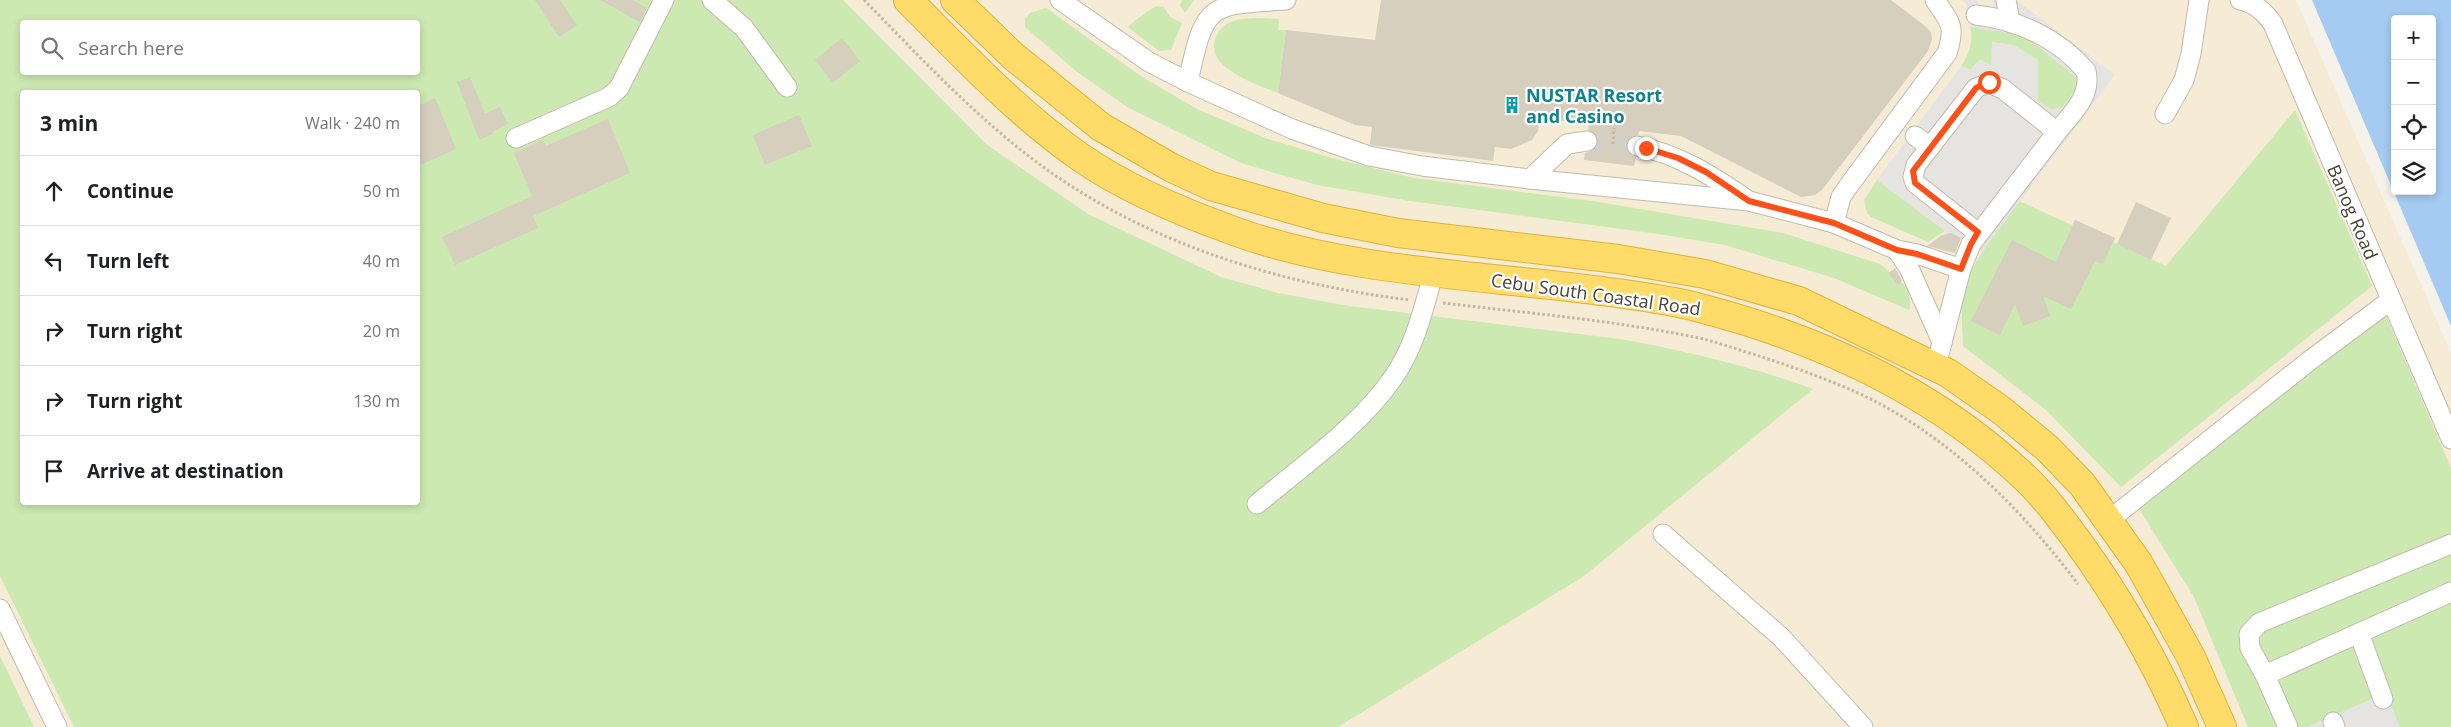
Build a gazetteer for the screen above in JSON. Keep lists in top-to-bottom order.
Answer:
{
  "streets": {
    "highway": ["Cebu South Coastal Road"],
    "street": ["Banog Road"]
  },
  "places": {
    "building": ["NUSTAR Resort and Casino"]
  },
  "page": {
    "map_buttons": ["+", "−"],
    "search": "Search here",
    "heading": ["3 min", "Walk · 240 m"],
    "list": [
      ["Continue", "50 m"],
      ["Turn left", "40 m"],
      ["Turn right", "20 m"],
      ["Turn right", "130 m"],
      "Arrive at destination"
    ]
  }
}
